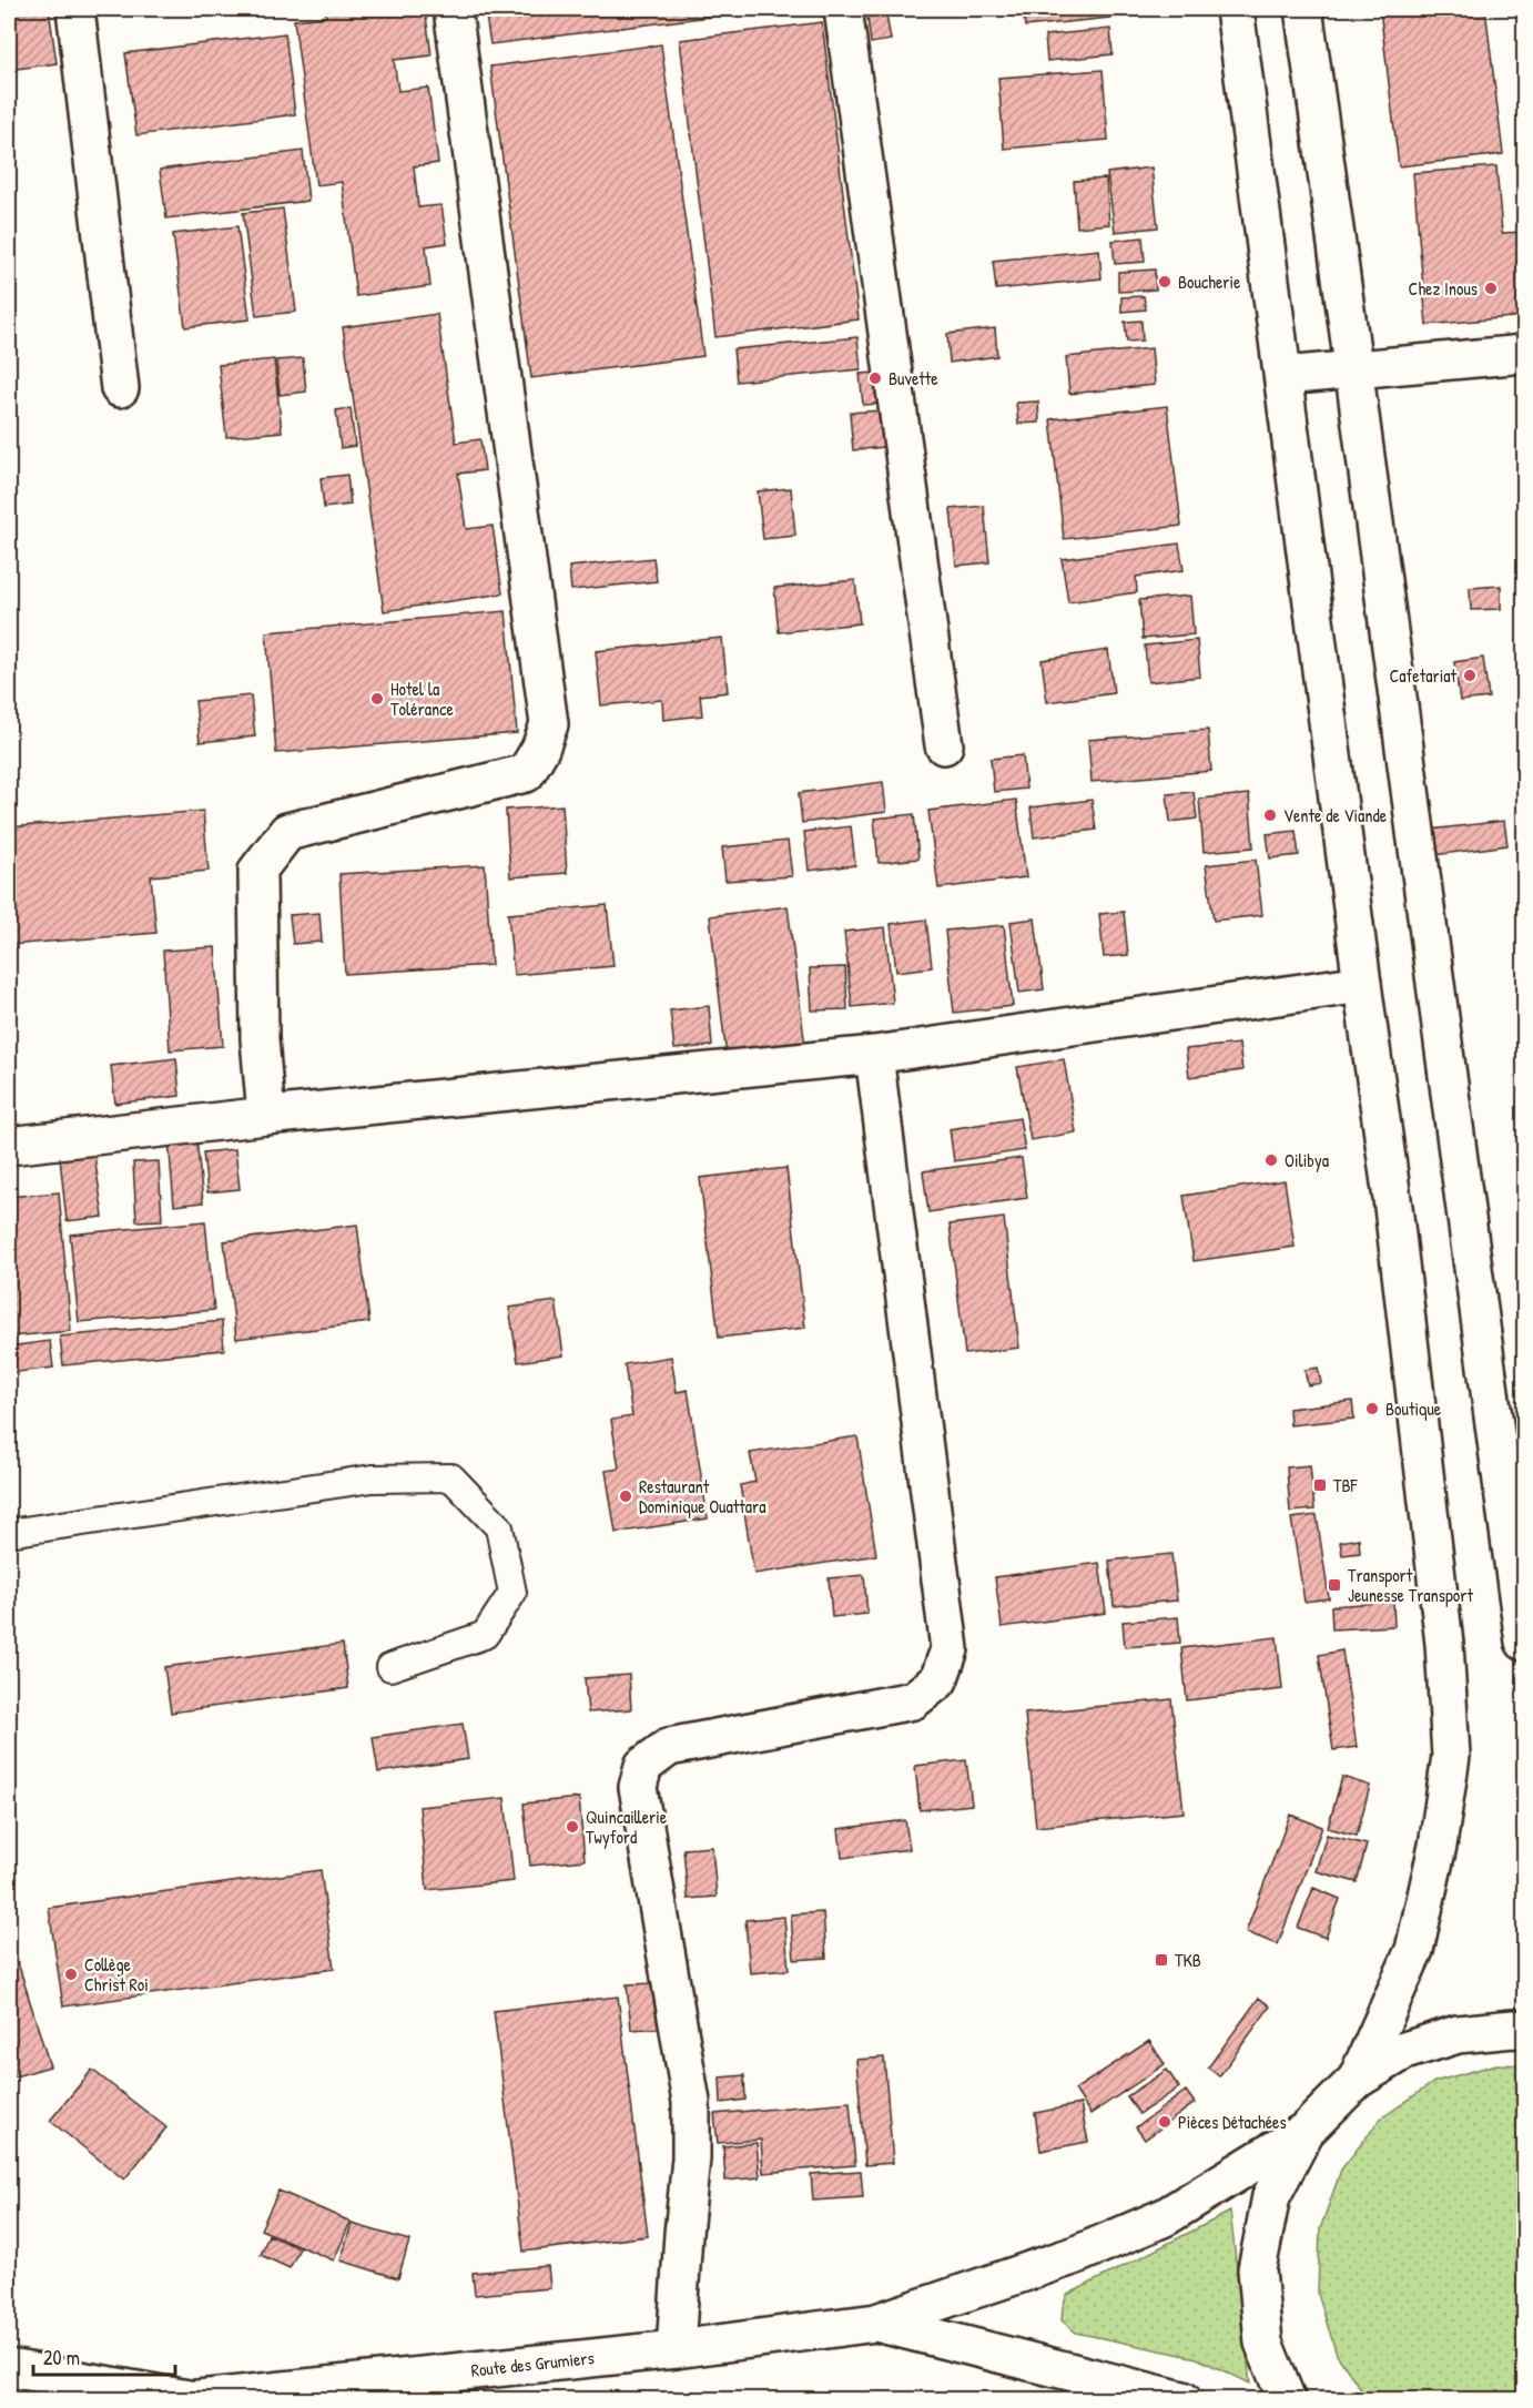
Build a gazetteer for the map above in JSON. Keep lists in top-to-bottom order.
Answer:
{
  "streets": {
    "main road": ["Route des Grumiers"]
  },
  "places": {
    "other": [
      "Boucherie",
      "Chez Inous",
      "Buvette",
      "Cafetariat",
      "Hotel la Tolérance",
      "Vente de Viande",
      "Oilibya",
      "Boutique",
      "Restaurant Dominique Ouattara",
      "Quincaillerie Twyford",
      "Collège Christ Roi",
      "Pièces Détachées"
    ],
    "transit": ["TBF", "Transport Jeunesse Transport", "TKB"]
  },
  "scale_bar": "20 m"
}
